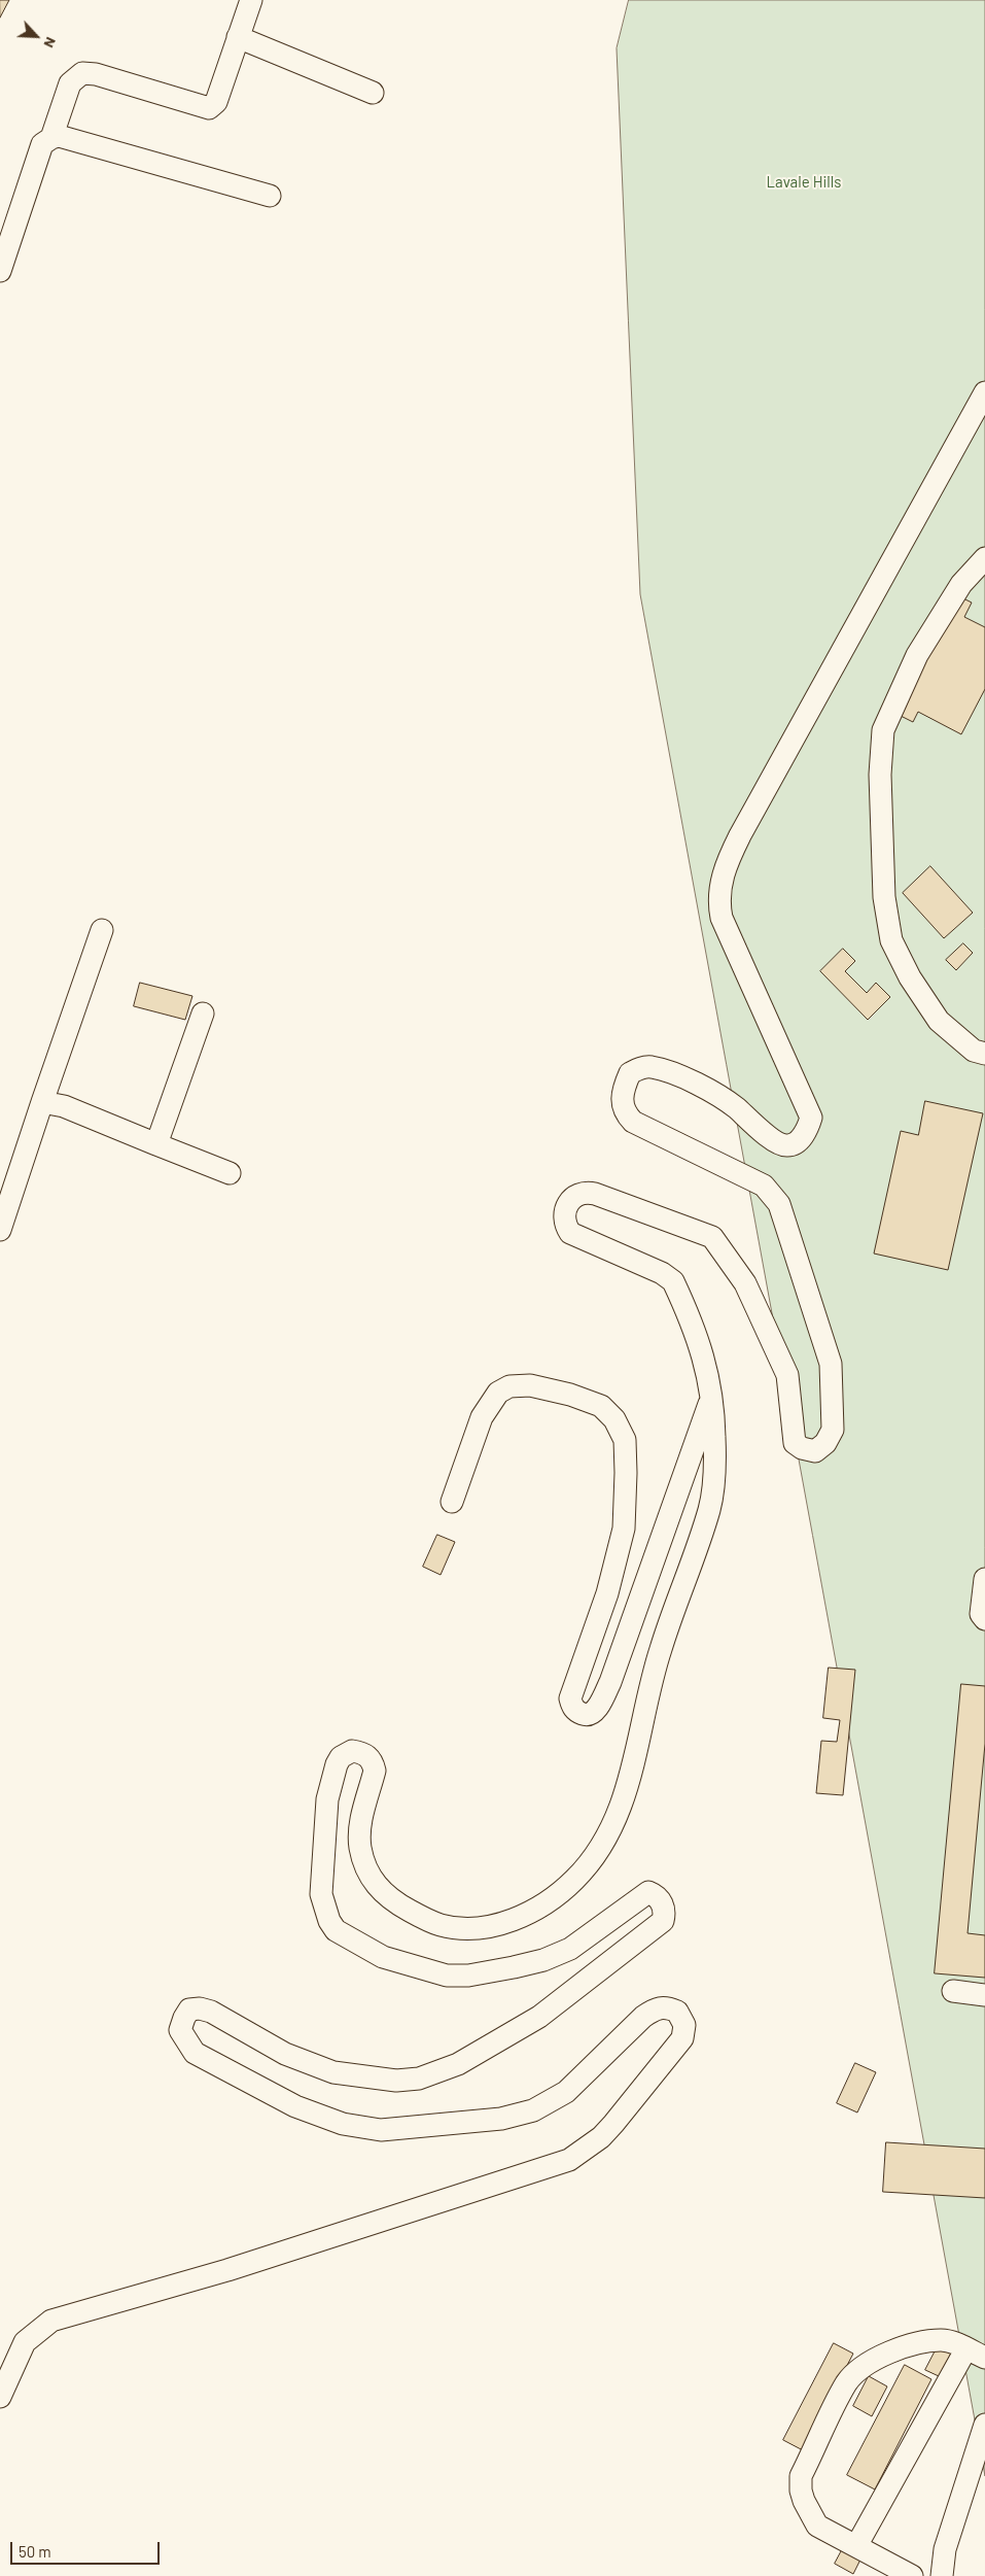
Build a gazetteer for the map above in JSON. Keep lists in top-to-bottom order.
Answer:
{
  "parks": ["Lavale Hills"],
  "scale_bar": "50 m",
  "north": "bottom right"
}
